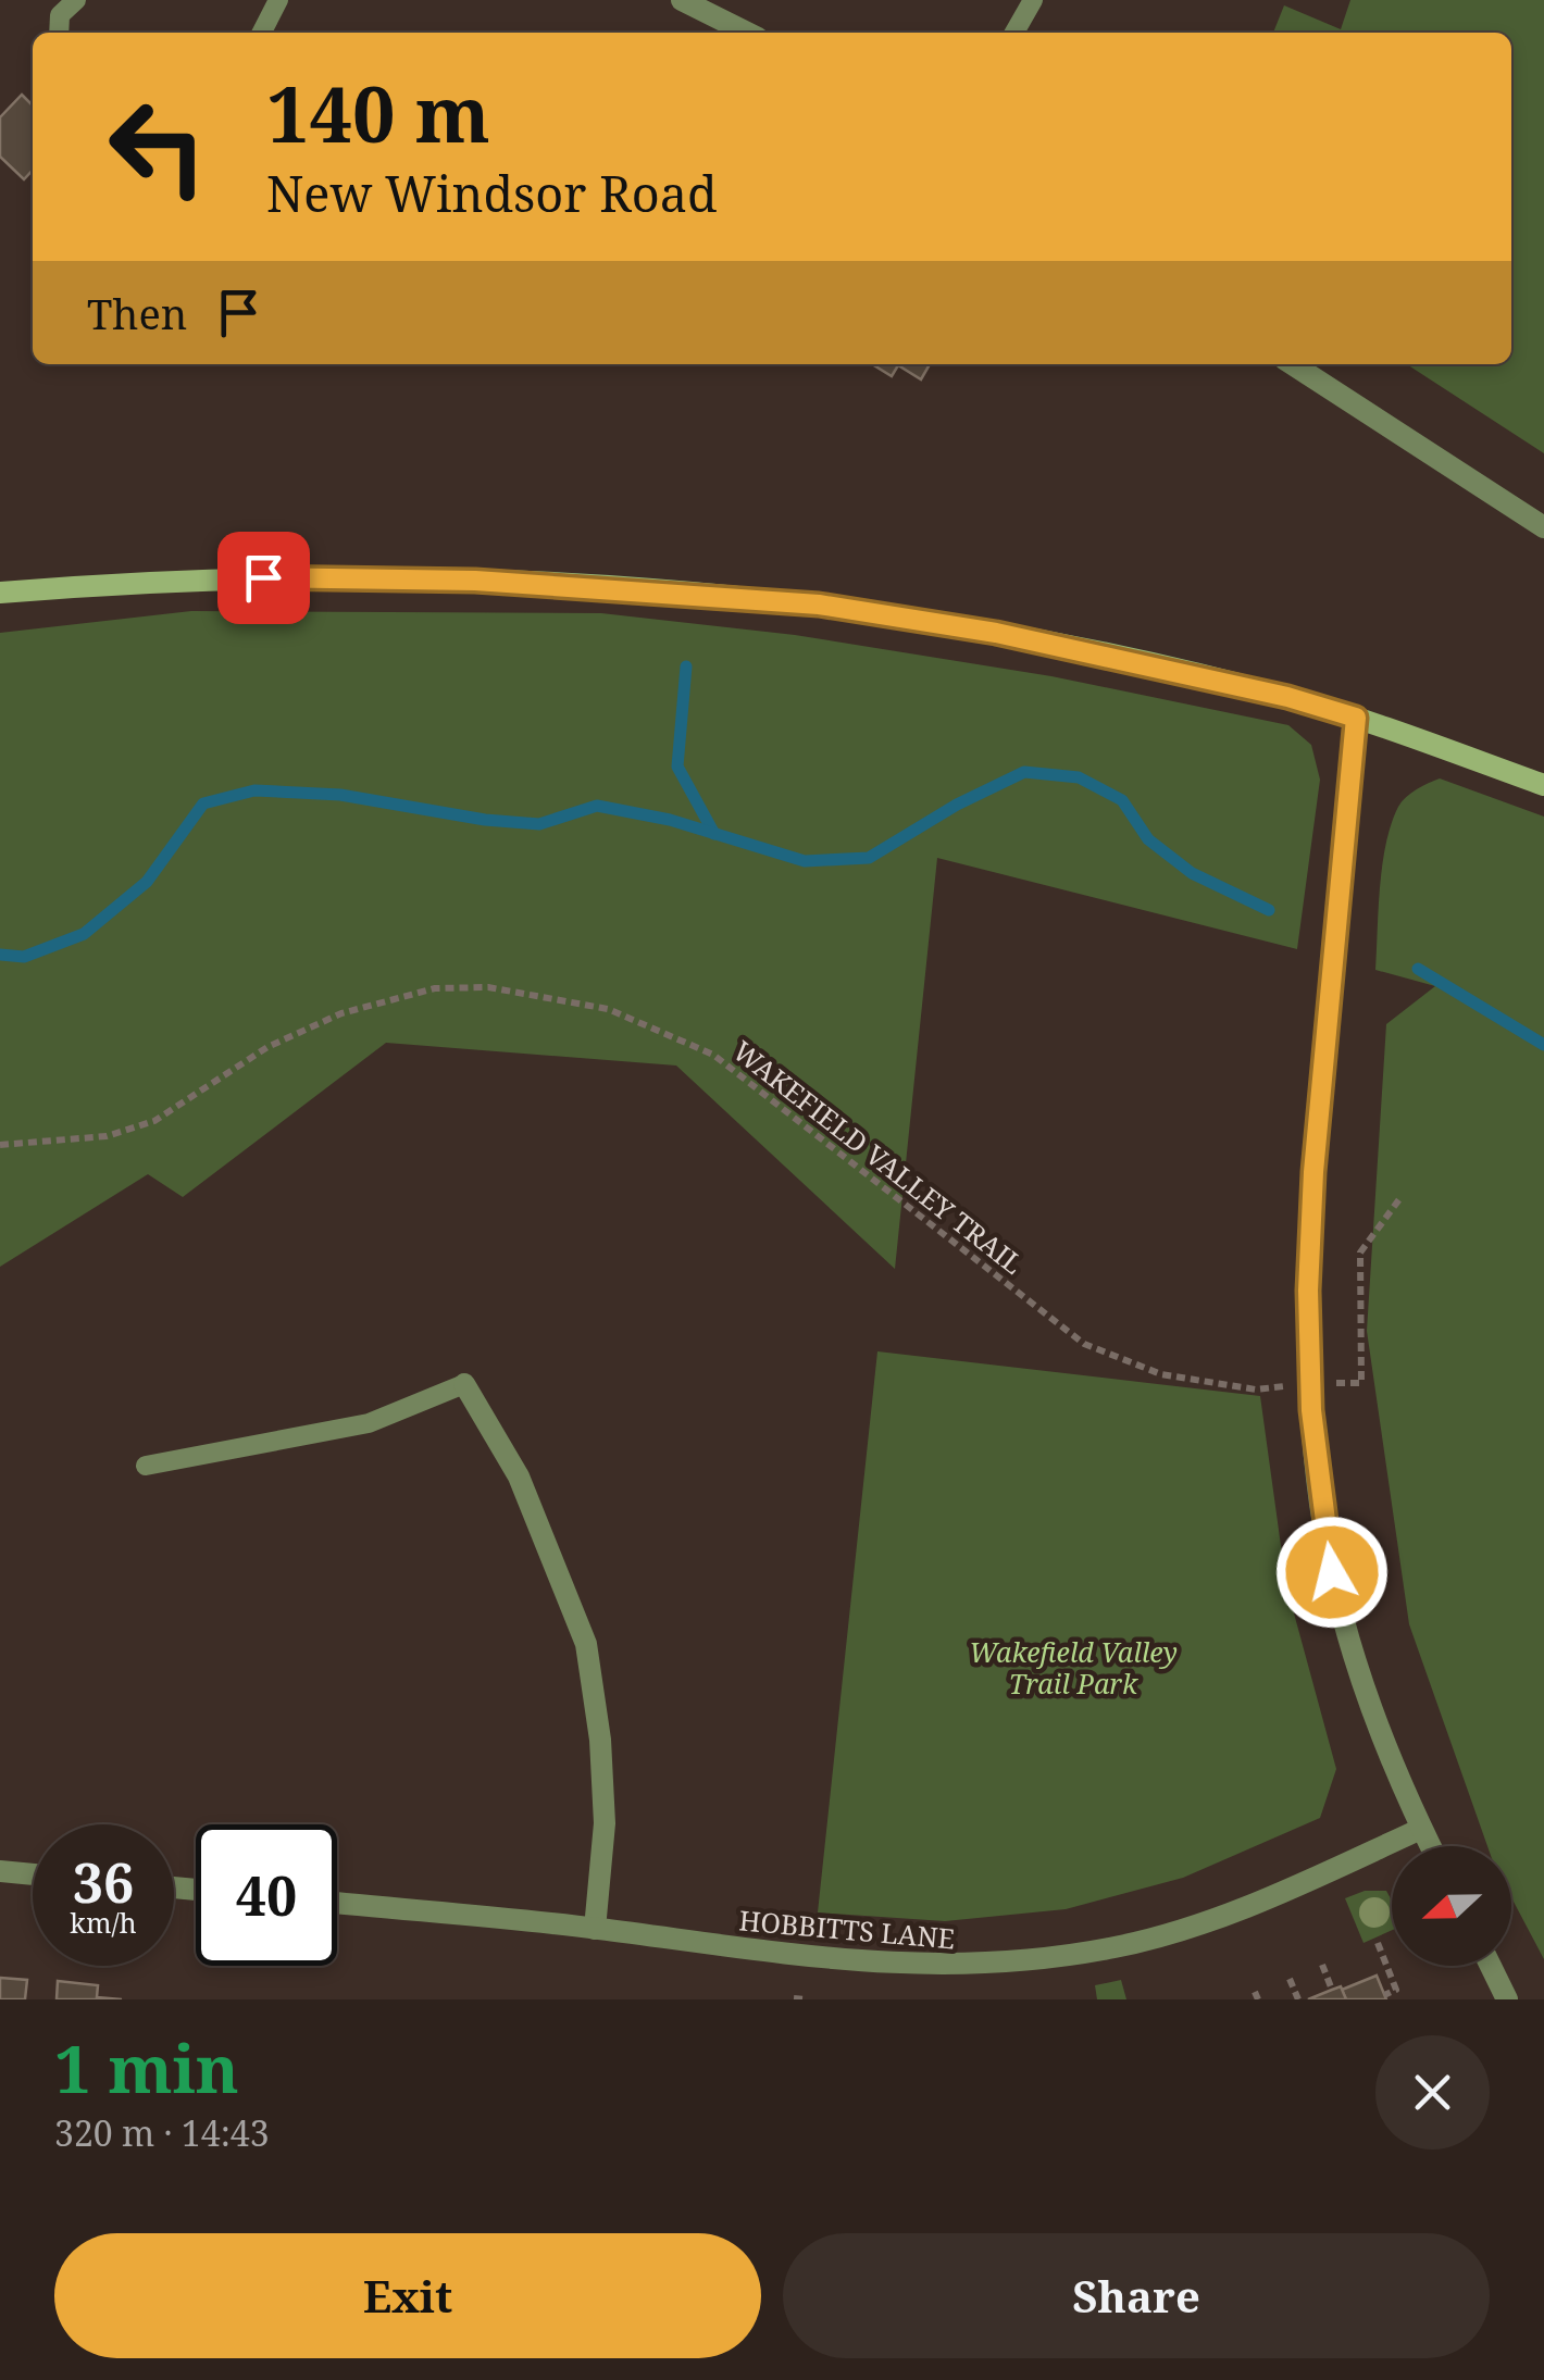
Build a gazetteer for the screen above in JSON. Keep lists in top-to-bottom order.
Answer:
{
  "streets": {
    "street": ["HOBBITTS LANE"],
    "path": ["WAKEFIELD VALLEY TRAIL"]
  },
  "parks": ["Wakefield Valley Trail Park"],
  "north": "left",
  "page": {
    "turn": ["140 m", "New Windsor Road"],
    "then": "Then",
    "speed": "36 km/h",
    "limit": "40",
    "heading": ["1 min", "320 m · 14:43"],
    "buttons": ["Exit", "Share"]
  }
}
